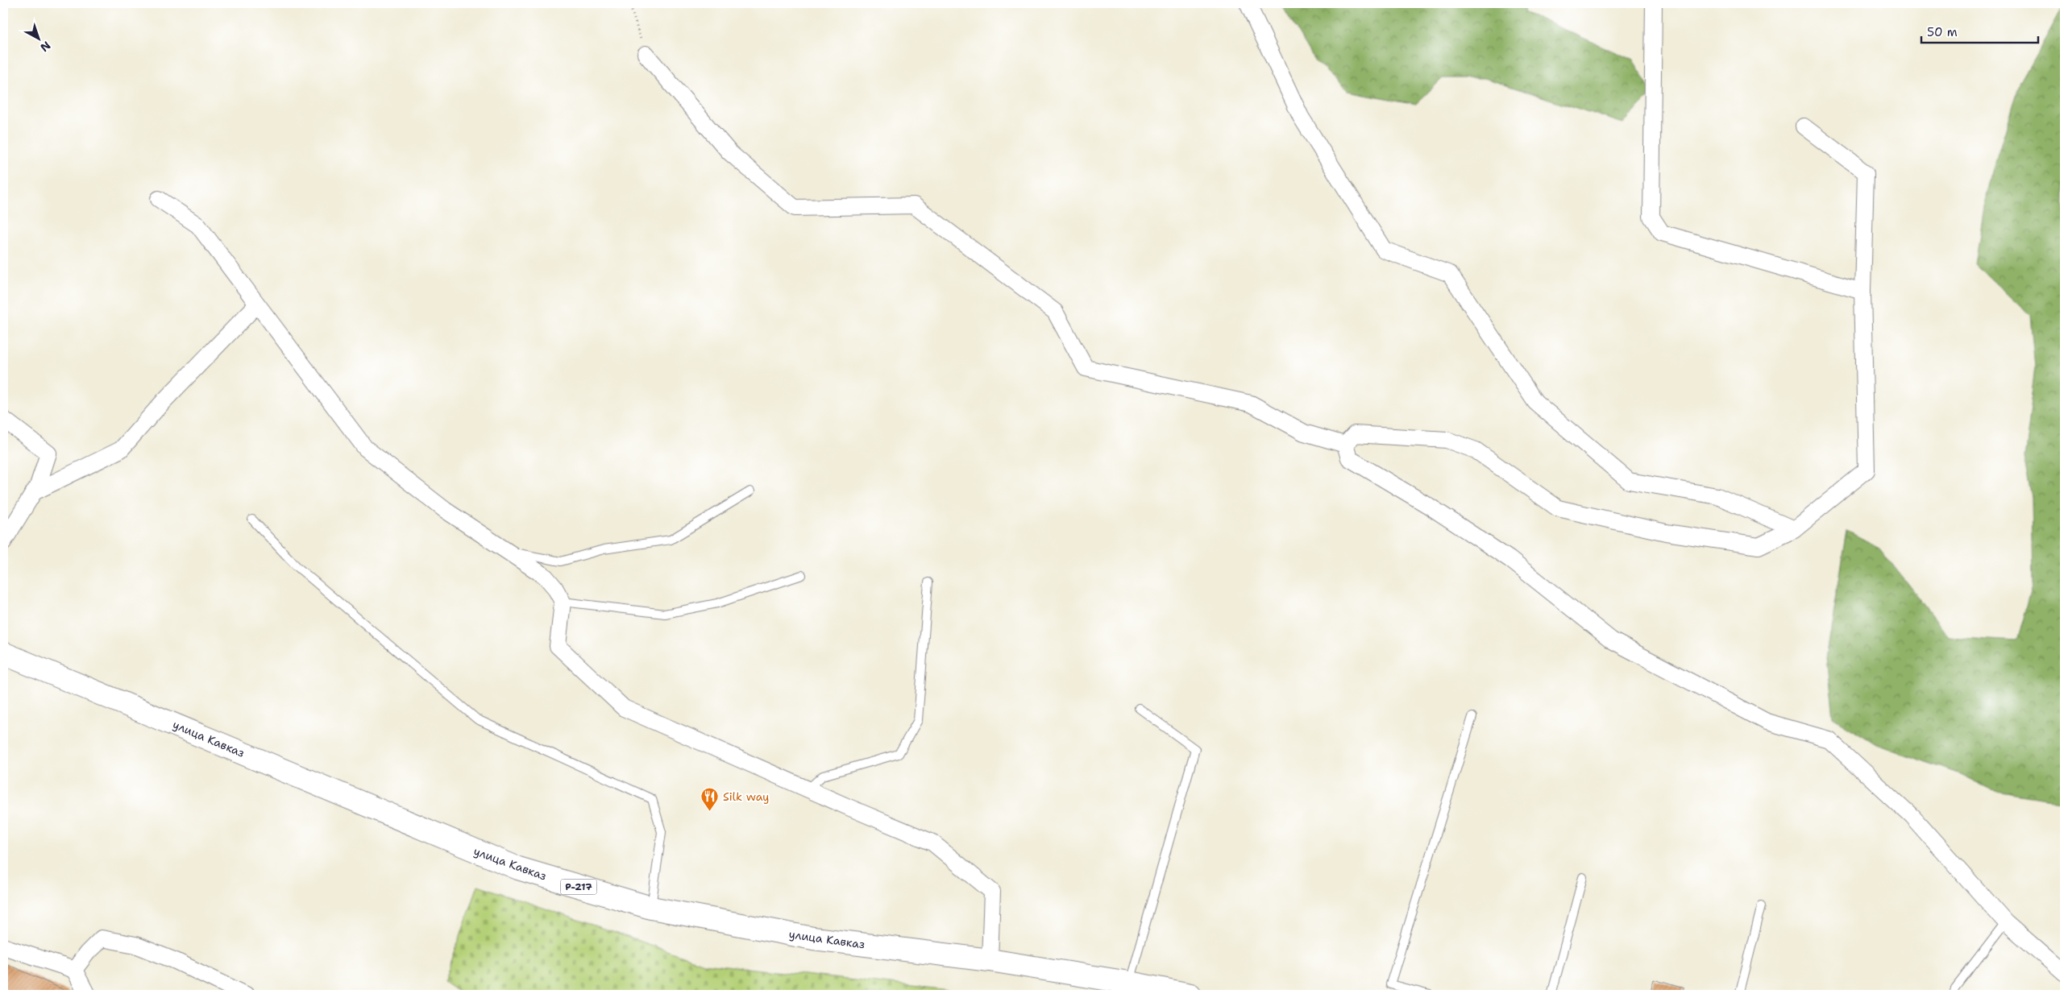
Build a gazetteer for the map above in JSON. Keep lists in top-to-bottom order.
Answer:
{
  "streets": {
    "highway": ["улица Кавказ", "Р-217"]
  },
  "places": {
    "restaurant": ["Silk way"]
  },
  "scale_bar": "50 m",
  "north": "bottom right"
}
